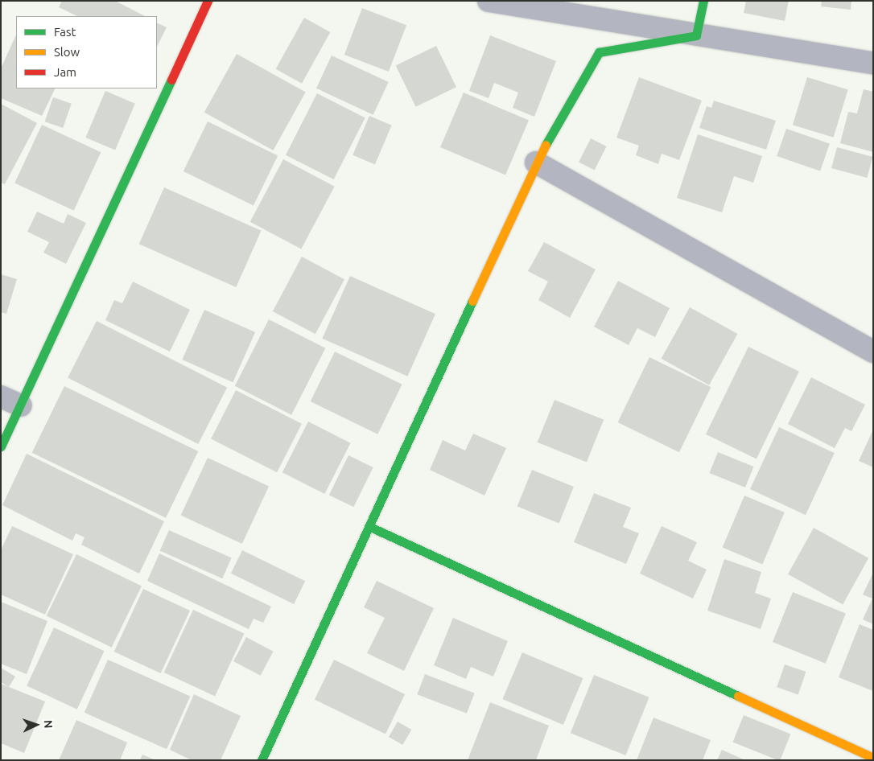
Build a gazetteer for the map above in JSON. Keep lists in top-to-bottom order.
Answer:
{
  "legend": ["Fast", "Slow", "Jam"],
  "north": "right"
}
